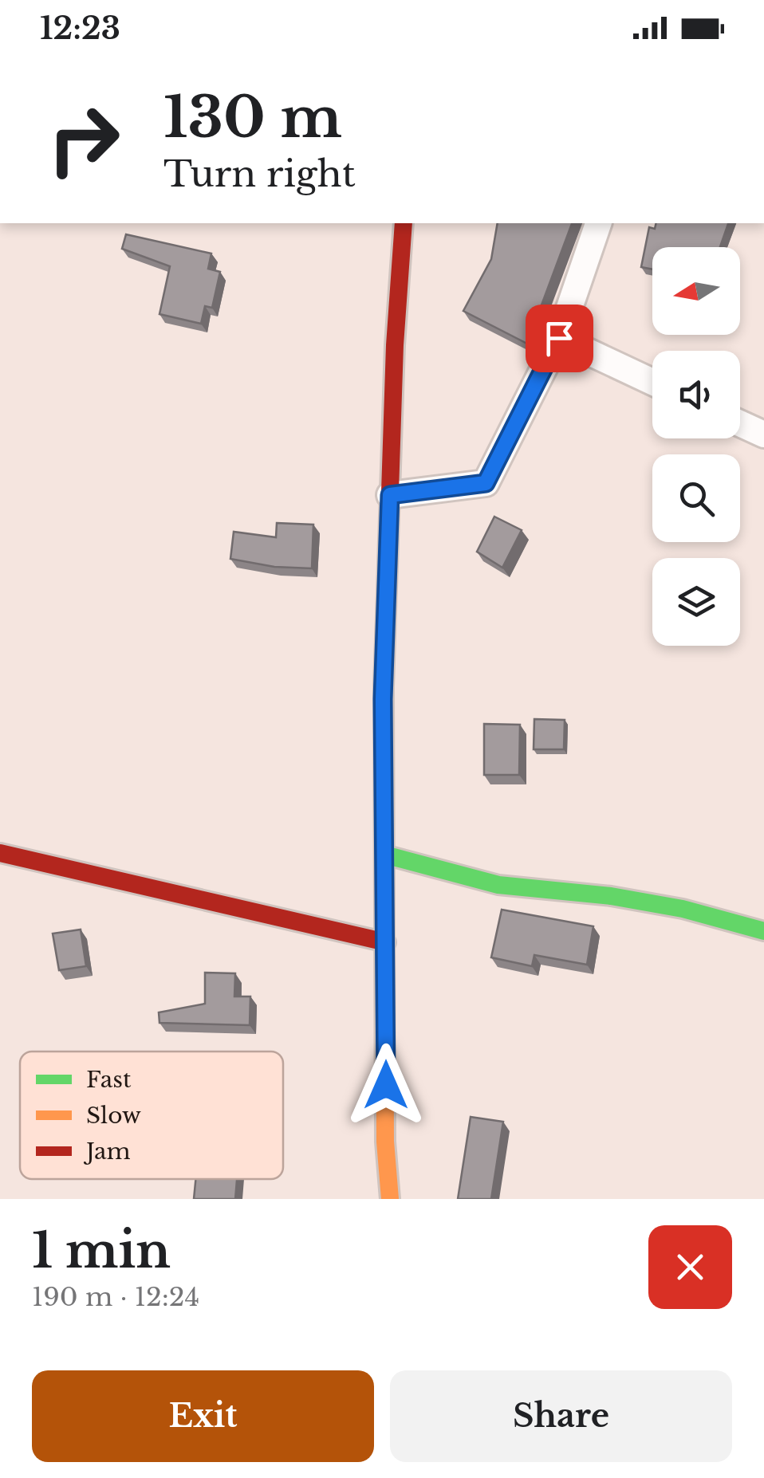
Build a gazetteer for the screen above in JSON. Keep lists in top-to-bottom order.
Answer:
{
  "legend": ["Fast", "Slow", "Jam"],
  "north": "left",
  "page": {
    "status": "12:23",
    "turn": ["130 m", "Turn right"],
    "heading": ["1 min", "190 m · 12:24"],
    "buttons": ["Exit", "Share"]
  }
}
